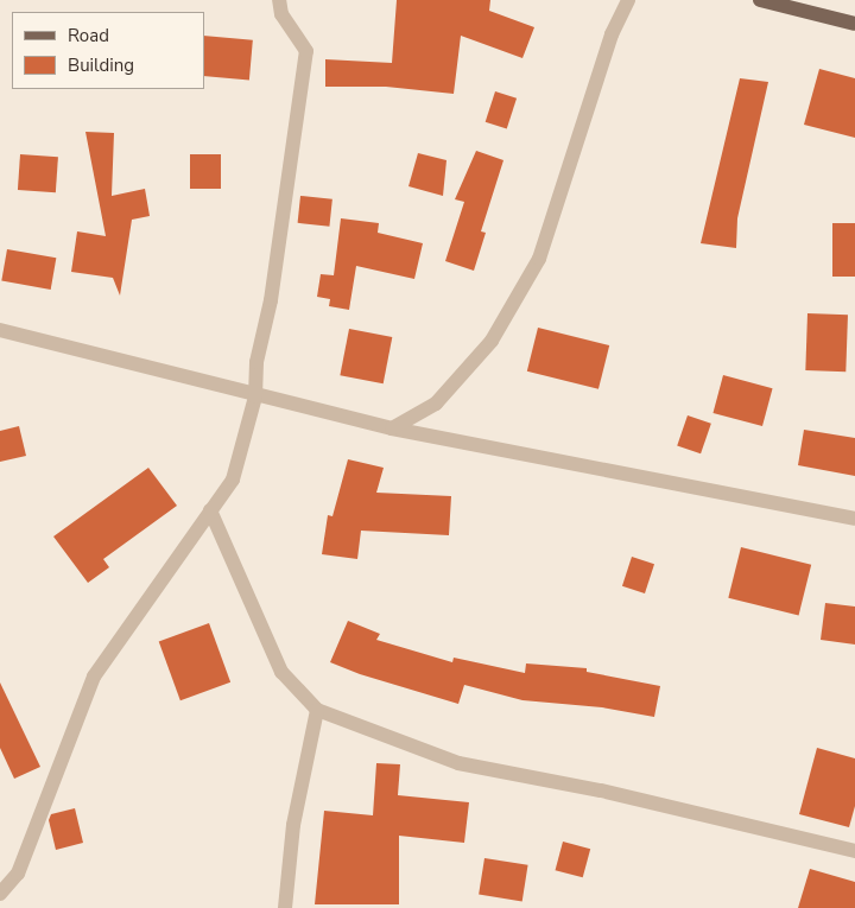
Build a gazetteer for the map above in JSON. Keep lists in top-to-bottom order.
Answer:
{
  "legend": ["Road", "Building"]
}
